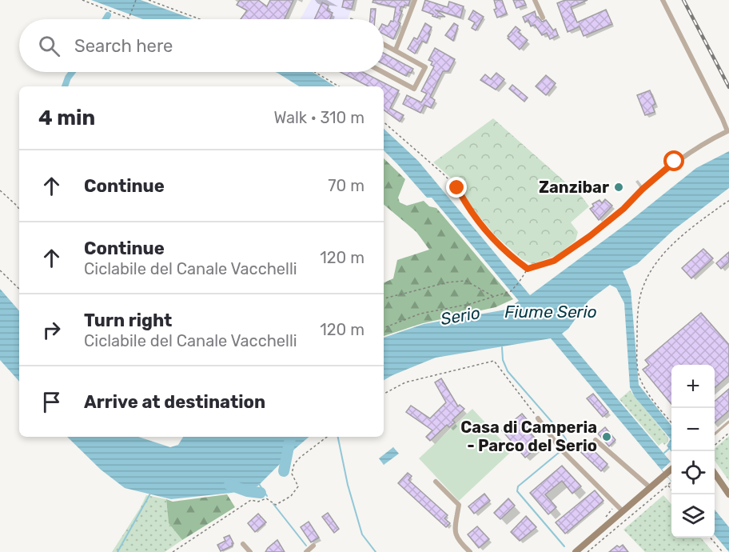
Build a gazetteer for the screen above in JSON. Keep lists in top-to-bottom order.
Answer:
{
  "water": ["Fiume Serio", "Serio"],
  "places": ["Zanzibar", "Casa di Camperia - Parco del Serio"],
  "page": {
    "search": "Search here",
    "heading": ["4 min", "Walk · 310 m"],
    "list": [
      ["Continue", "70 m"],
      ["Continue", "Ciclabile del Canale Vacchelli", "120 m"],
      ["Turn right", "Ciclabile del Canale Vacchelli", "120 m"],
      "Arrive at destination"
    ],
    "map_buttons": ["+", "−"]
  }
}
